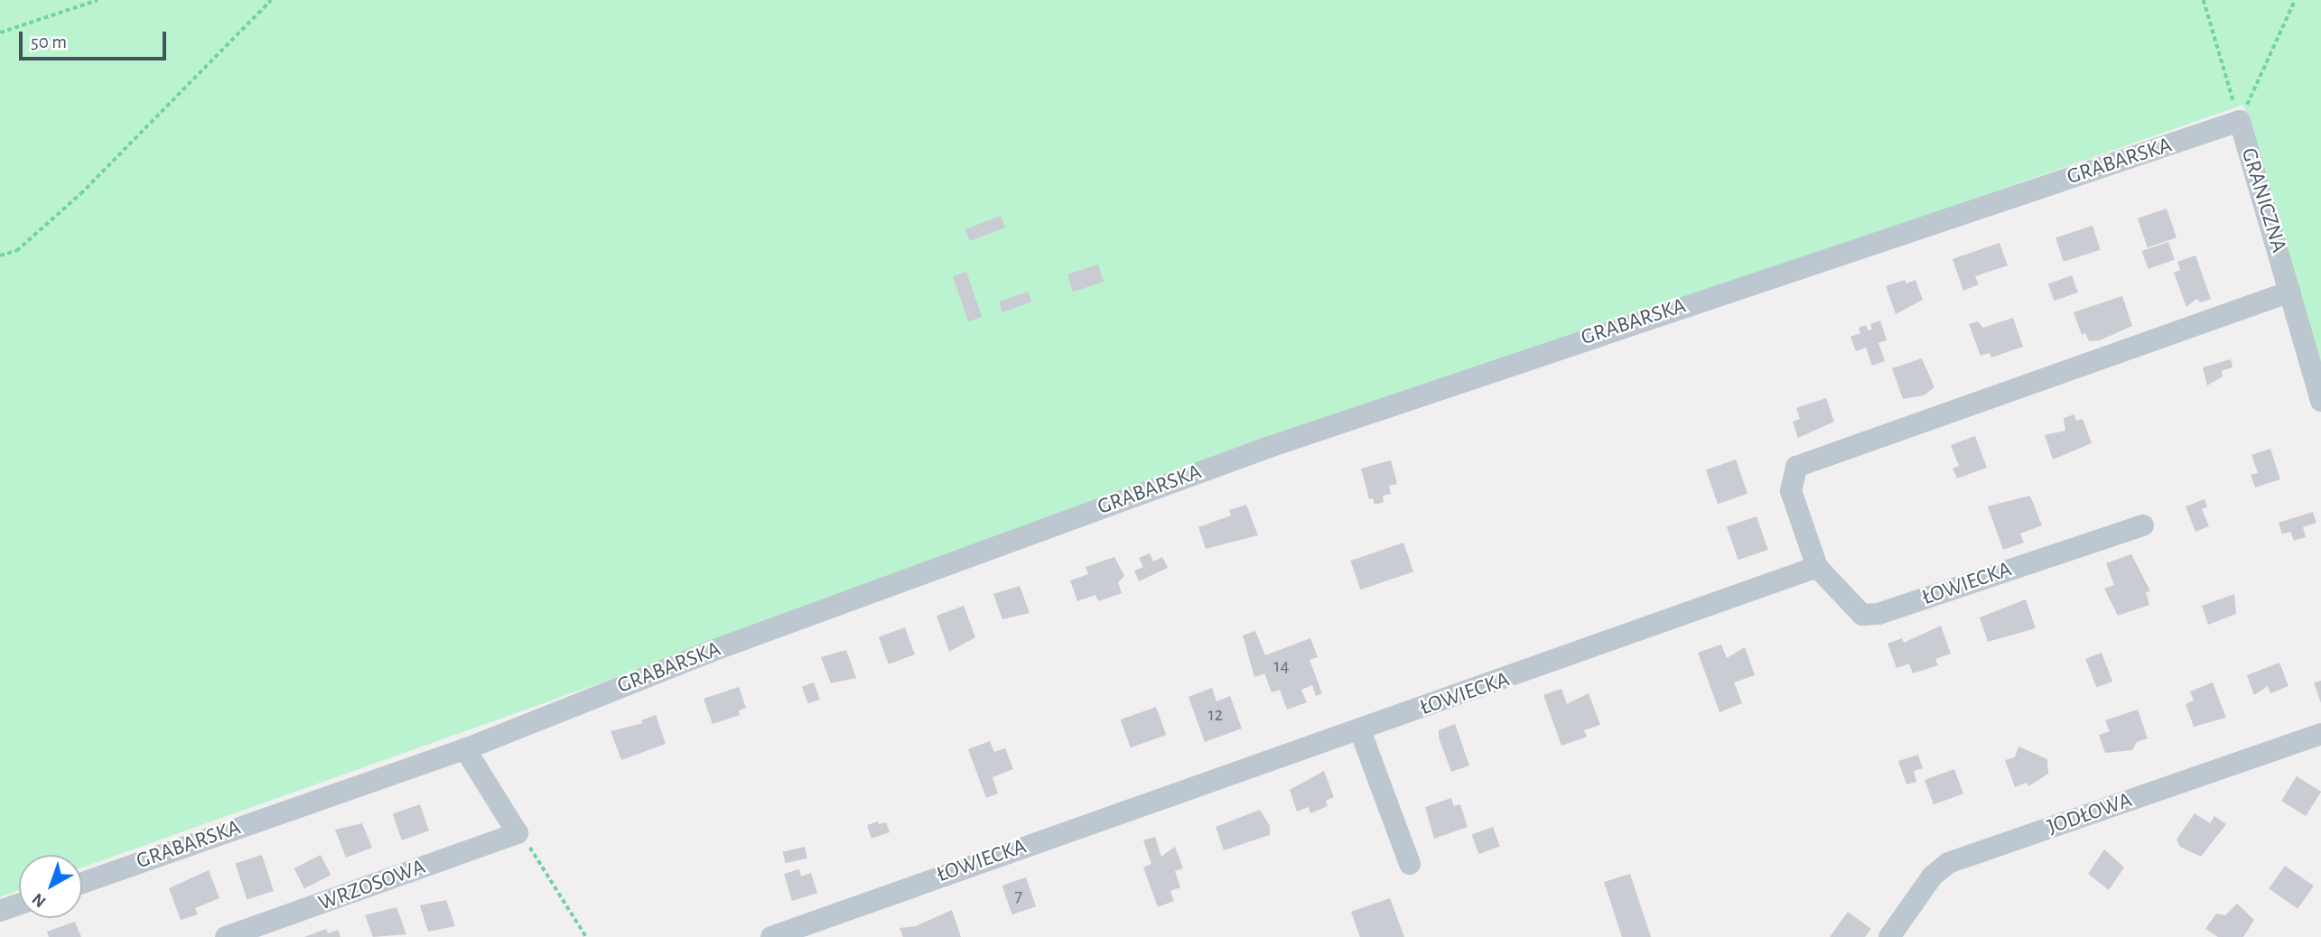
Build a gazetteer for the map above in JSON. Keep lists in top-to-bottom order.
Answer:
{
  "streets": {
    "street": [
      "GRABARSKA",
      "GRANICZNA",
      "ŁOWIECKA",
      "JODŁOWA",
      "WRZOSOWA"
    ]
  },
  "crossings": [
    ["GRABARSKA", "GRANICZNA"]
  ],
  "house_numbers": ["14", "12", "7"],
  "scale_bar": "50 m",
  "north": "bottom left"
}
